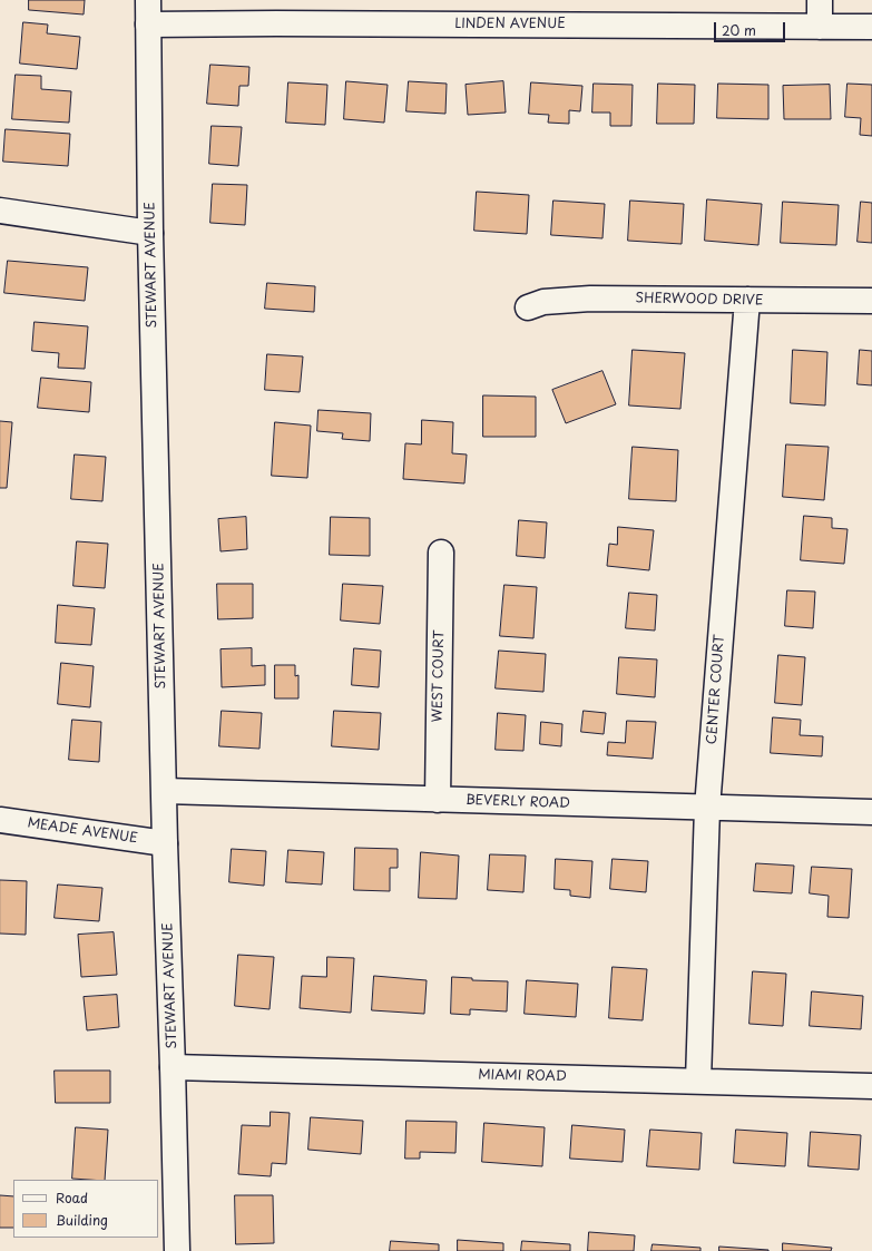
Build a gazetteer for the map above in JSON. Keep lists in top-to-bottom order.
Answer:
{
  "streets": {
    "street": [
      "LINDEN AVENUE",
      "STEWART AVENUE",
      "SHERWOOD DRIVE",
      "WEST COURT",
      "CENTER COURT",
      "BEVERLY ROAD",
      "MEADE AVENUE",
      "MIAMI ROAD"
    ]
  },
  "crossings": [
    ["LINDEN AVENUE", "STEWART AVENUE"],
    ["STEWART AVENUE", "BEVERLY ROAD"],
    ["STEWART AVENUE", "MEADE AVENUE"],
    ["STEWART AVENUE", "MIAMI ROAD"],
    ["SHERWOOD DRIVE", "CENTER COURT"],
    ["WEST COURT", "BEVERLY ROAD"],
    ["CENTER COURT", "BEVERLY ROAD"],
    ["CENTER COURT", "MIAMI ROAD"]
  ],
  "legend": ["Road", "Building"],
  "scale_bar": "20 m"
}
